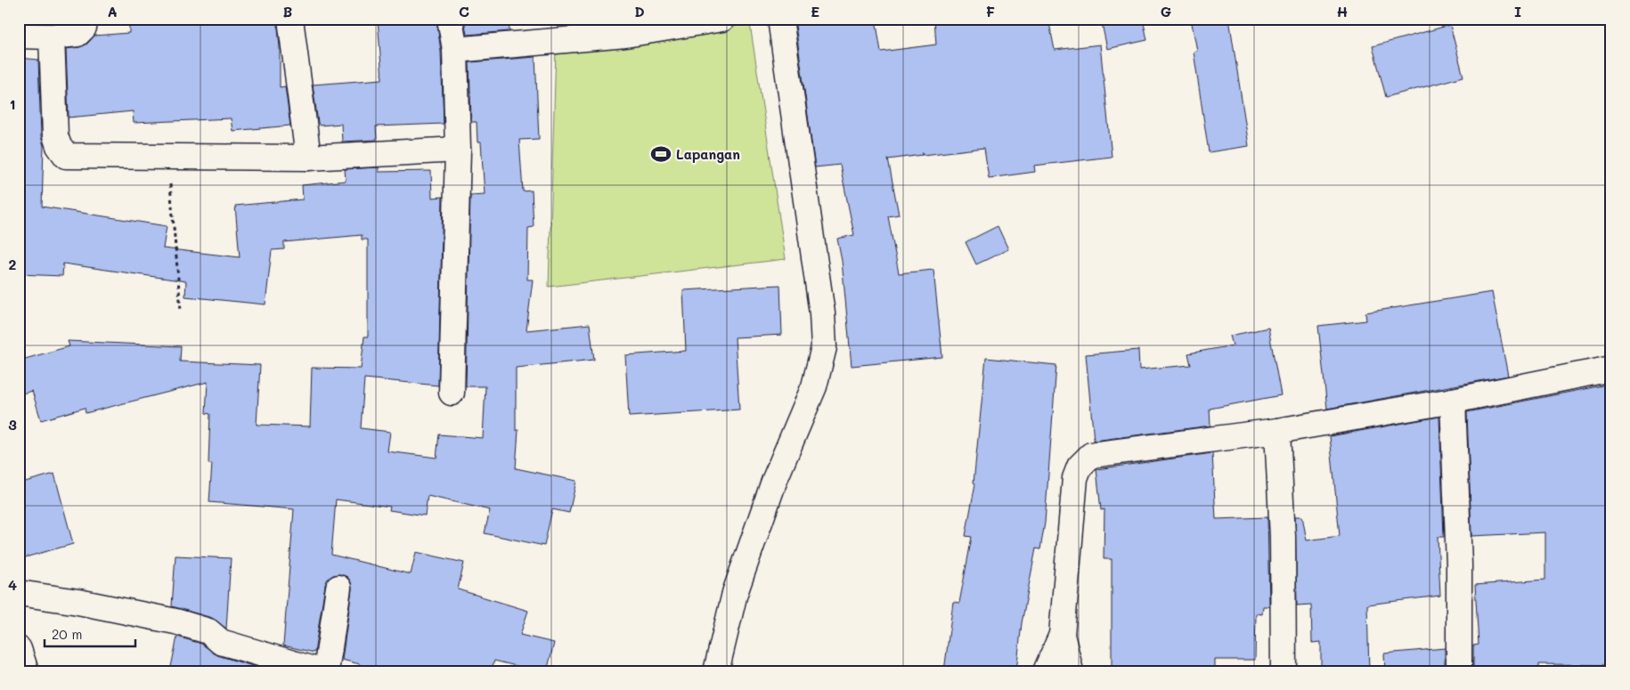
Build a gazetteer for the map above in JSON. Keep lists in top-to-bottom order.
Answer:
{
  "places": {
    "sports": ["Lapangan"]
  },
  "scale_bar": "20 m",
  "grid": {
    "columns": [
      "A",
      "B",
      "C",
      "D",
      "E",
      "F",
      "G",
      "H",
      "I"
    ],
    "rows": [
      "1",
      "2",
      "3",
      "4"
    ]
  }
}
